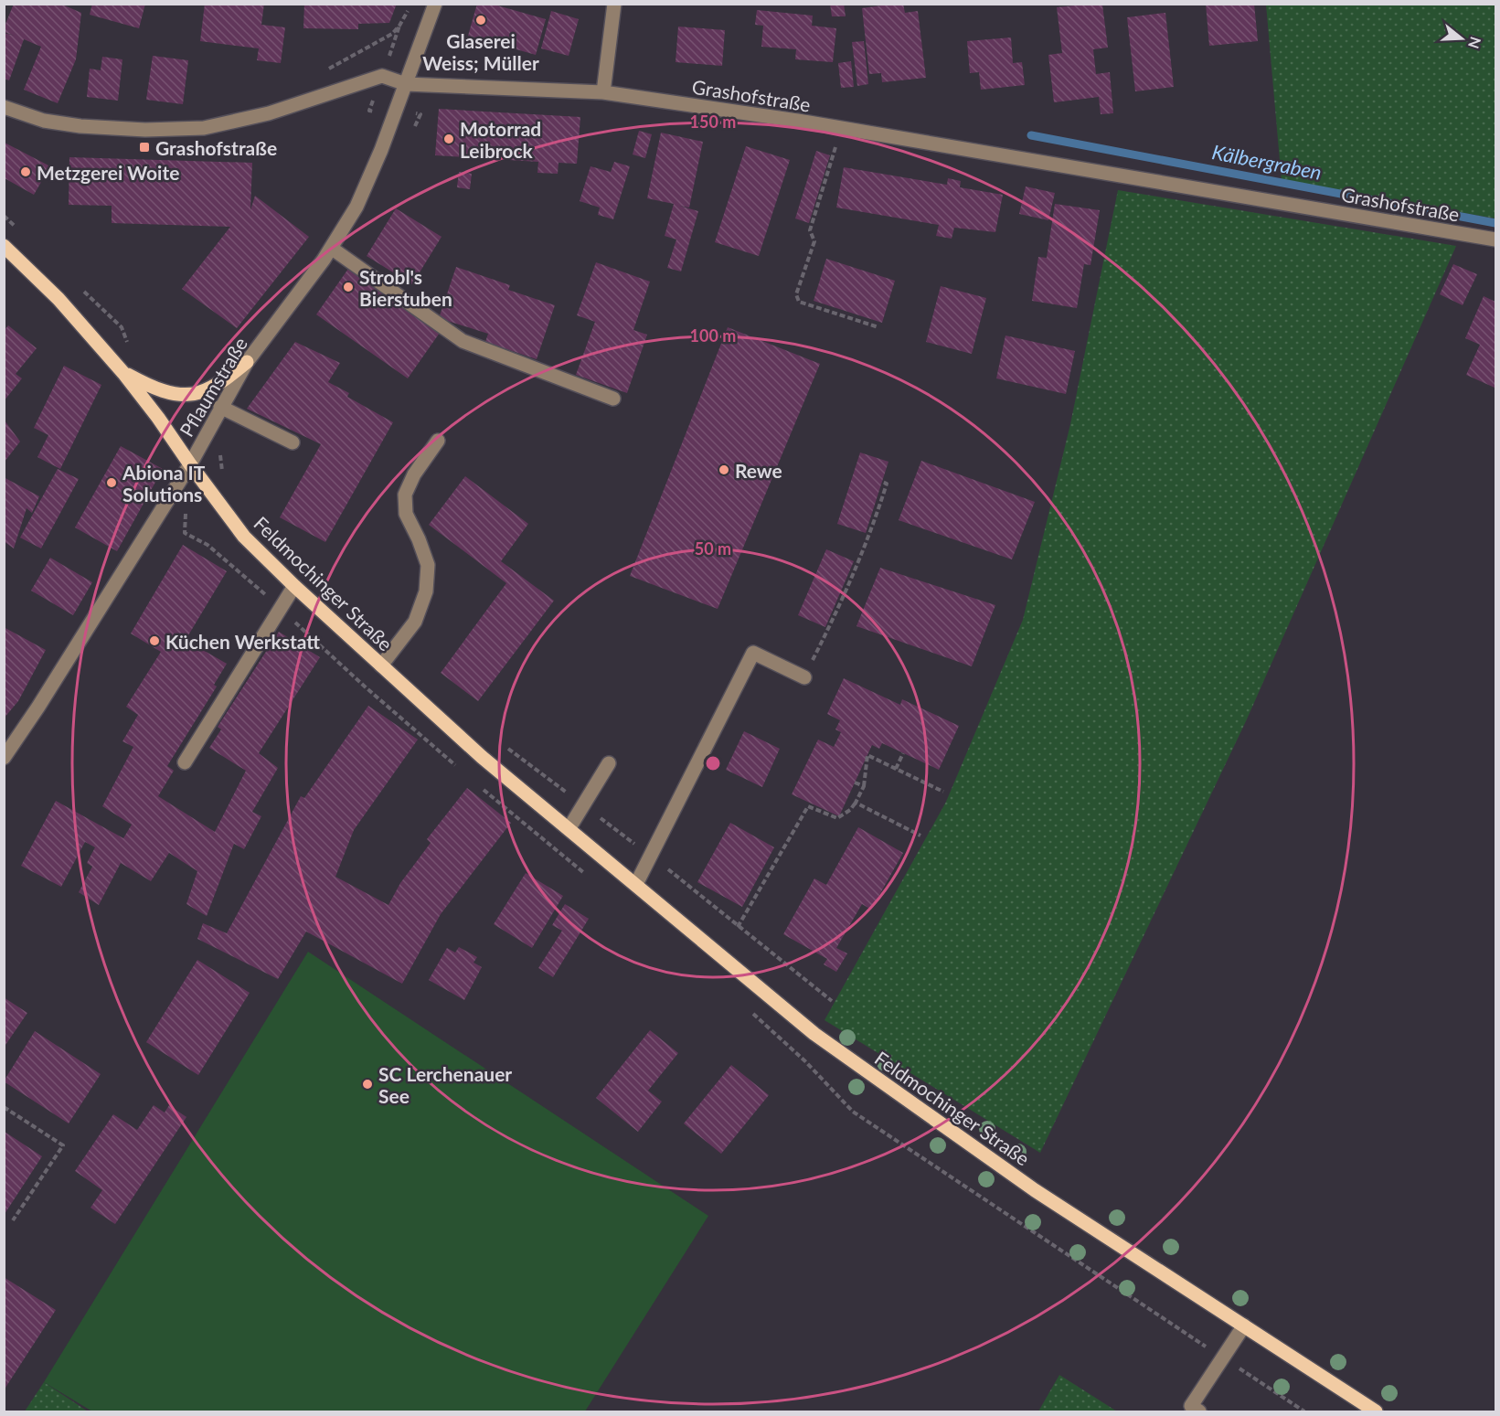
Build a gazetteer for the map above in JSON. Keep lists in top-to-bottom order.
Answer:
{
  "streets": {
    "main road": ["Feldmochinger Straße"],
    "street": ["Grashofstraße", "Pflaumstraße"]
  },
  "crossings": [
    ["Grashofstraße", "Pflaumstraße"],
    ["Pflaumstraße", "Feldmochinger Straße"]
  ],
  "water": ["Kälbergraben"],
  "places": {
    "other": [
      "Glaserei Weiss; Müller",
      "Motorrad Leibrock",
      "Metzgerei Woite",
      "Strobl's Bierstuben",
      "Rewe",
      "Abiona IT Solutions",
      "Küchen Werkstatt",
      "SC Lerchenauer See"
    ],
    "transit": ["Grashofstraße"]
  },
  "north": "right",
  "rings": ["150 m", "100 m", "50 m"]
}
